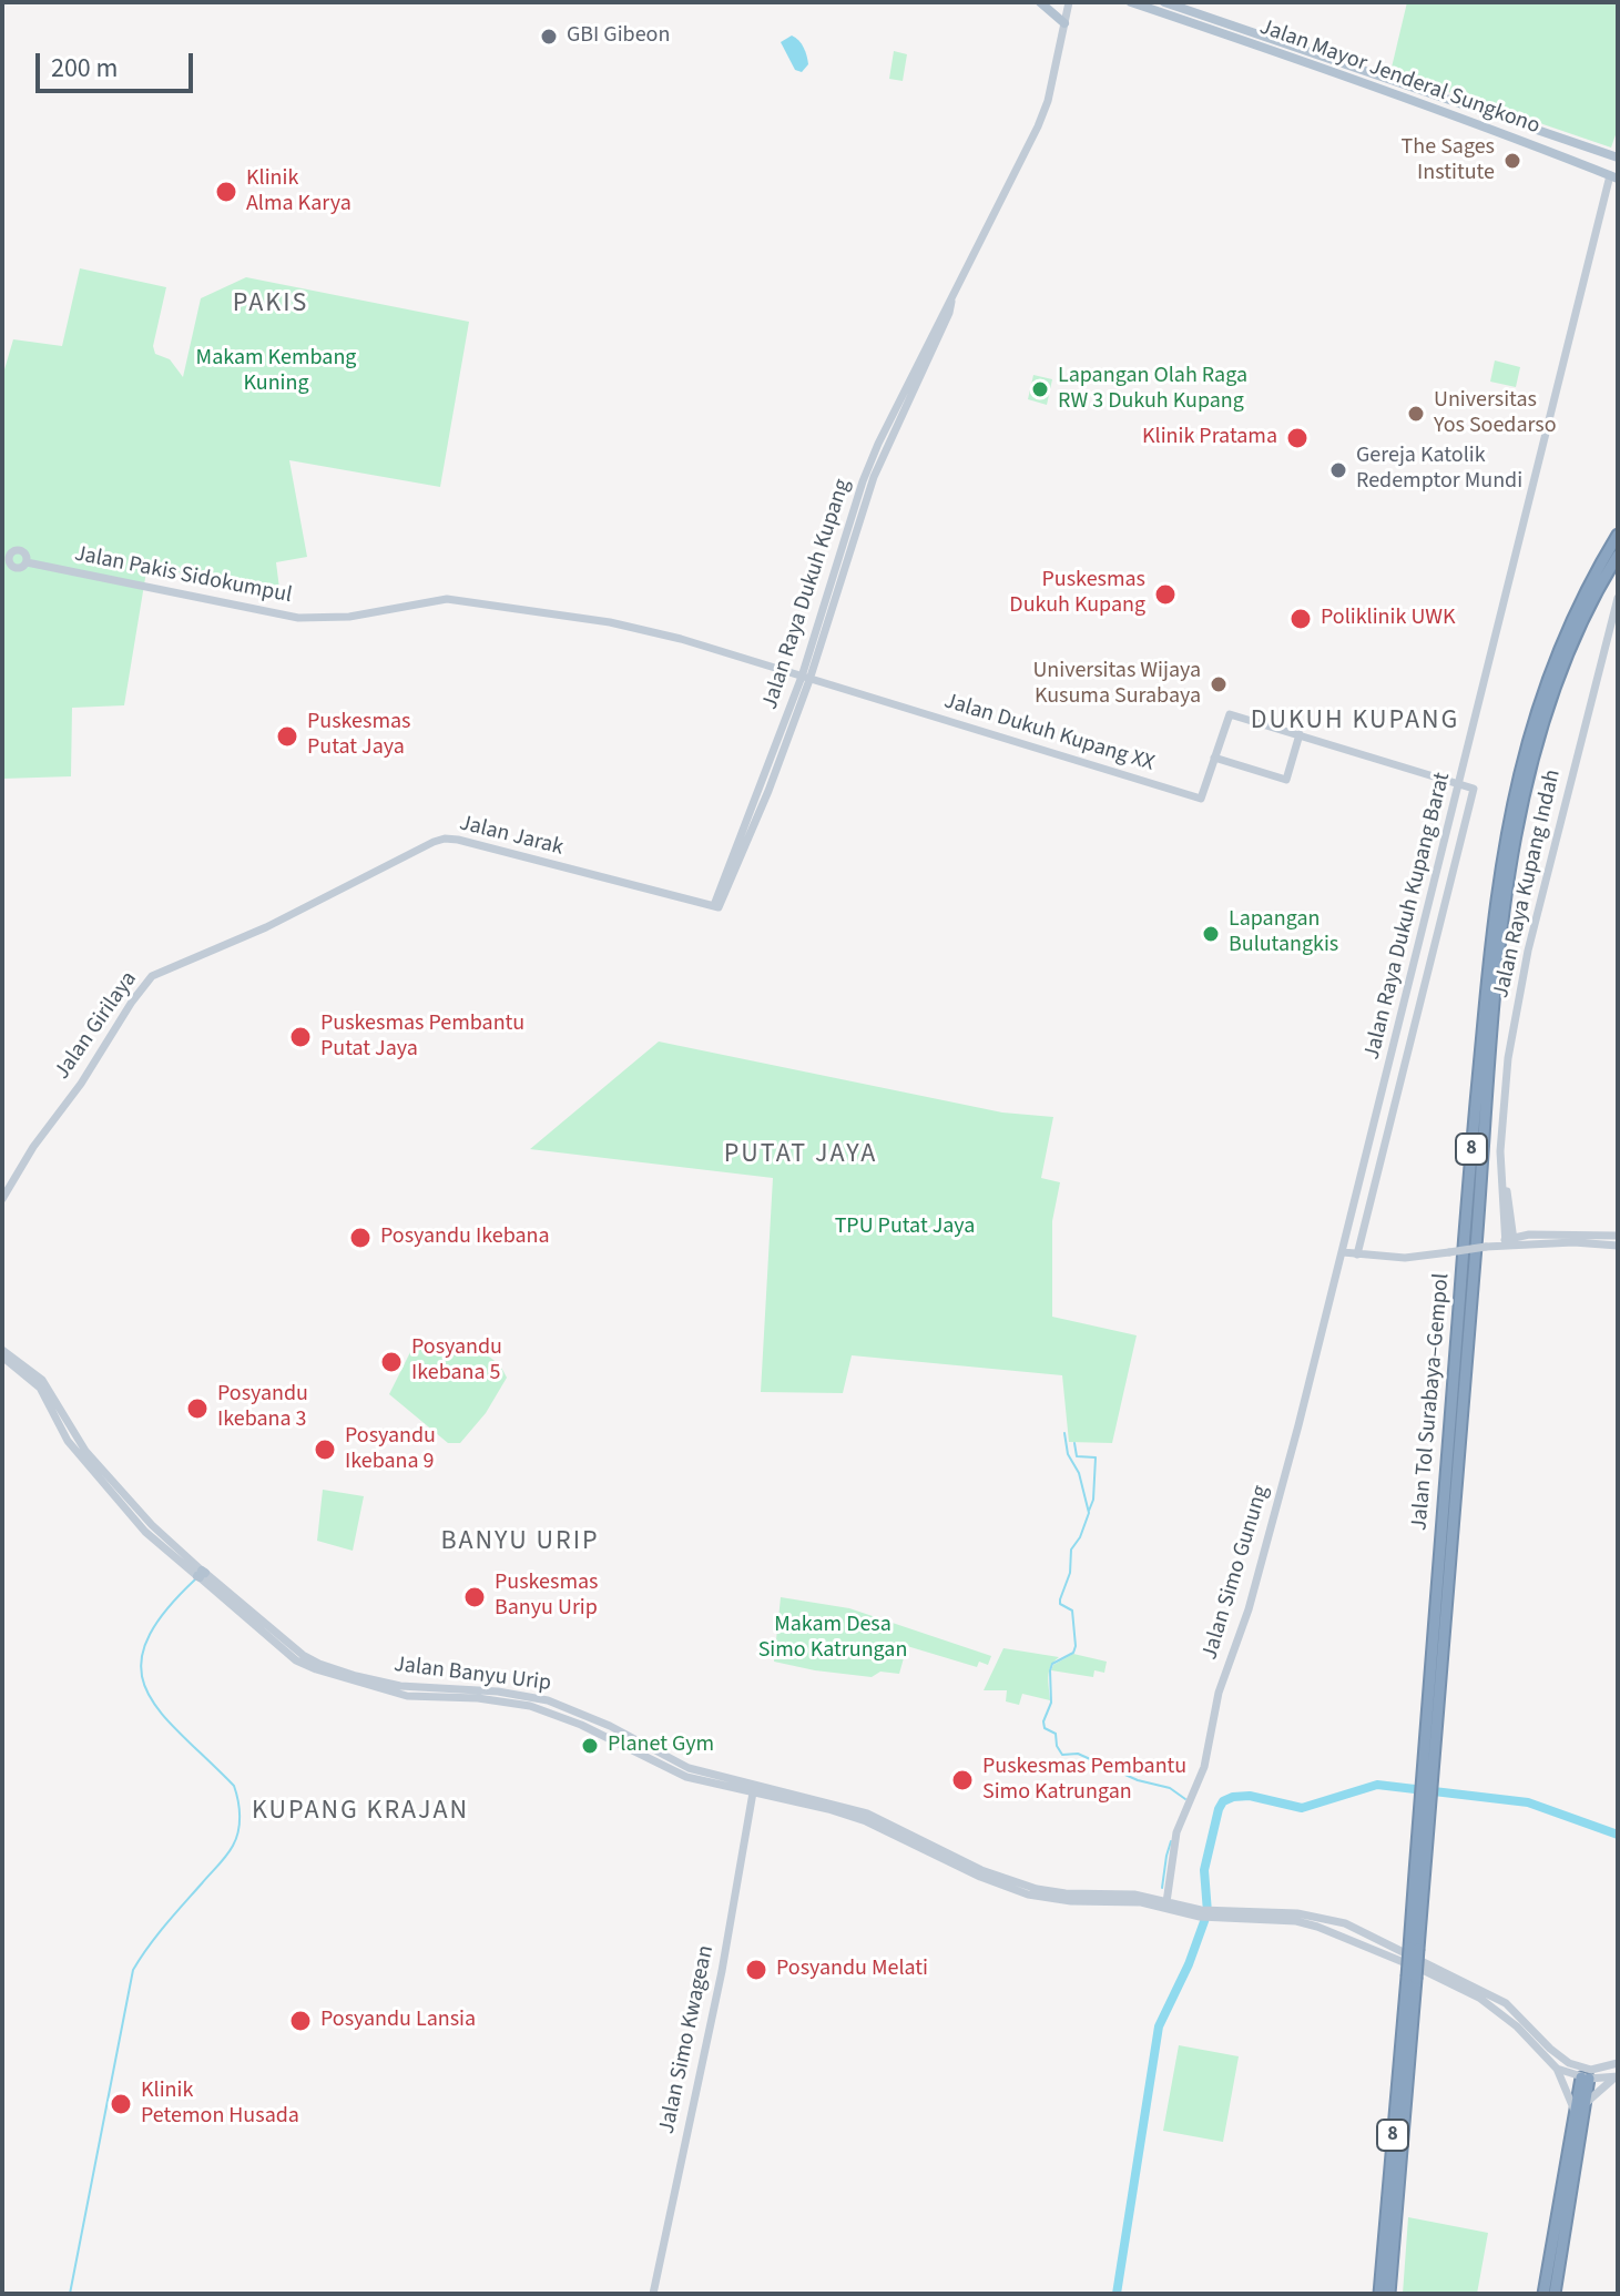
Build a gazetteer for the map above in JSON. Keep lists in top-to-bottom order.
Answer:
{
  "streets": {
    "highway": ["8", "Jalan Tol Surabaya–Gempol"],
    "main road": ["Jalan Mayor Jenderal Sungkono"],
    "street": [
      "Jalan Pakis Sidokumpul",
      "Jalan Raya Dukuh Kupang",
      "Jalan Dukuh Kupang XX",
      "Jalan Jarak",
      "Jalan Raya Kupang Indah",
      "Jalan Raya Dukuh Kupang Barat",
      "Jalan Girilaya",
      "Jalan Simo Gunung",
      "Jalan Banyu Urip",
      "Jalan Simo Kwagean"
    ]
  },
  "crossings": [
    ["Jalan Mayor Jenderal Sungkono", "Jalan Raya Dukuh Kupang Barat"],
    ["Jalan Pakis Sidokumpul", "Jalan Raya Dukuh Kupang"],
    ["Jalan Pakis Sidokumpul", "Jalan Dukuh Kupang XX"],
    ["Jalan Raya Dukuh Kupang", "Jalan Dukuh Kupang XX"],
    ["Jalan Raya Dukuh Kupang", "Jalan Jarak"],
    ["Jalan Jarak", "Jalan Girilaya"],
    ["Jalan Raya Dukuh Kupang Barat", "Jalan Simo Gunung"],
    ["Jalan Simo Gunung", "Jalan Banyu Urip"],
    ["Jalan Banyu Urip", "Jalan Simo Kwagean"]
  ],
  "districts": [
    "PAKIS",
    "DUKUH KUPANG",
    "PUTAT JAYA",
    "BANYU URIP",
    "KUPANG KRAJAN"
  ],
  "parks": ["Makam Kembang Kuning", "TPU Putat Jaya", "Makam Desa Simo Katrungan"],
  "places": [
    "GBI Gibeon",
    "The Sages Institute",
    "Klinik Alma Karya",
    "Lapangan Olah Raga RW 3 Dukuh Kupang",
    "Universitas Yos Soedarso",
    "Klinik Pratama",
    "Gereja Katolik Redemptor Mundi",
    "Puskesmas Dukuh Kupang",
    "Poliklinik UWK",
    "Universitas Wijaya Kusuma Surabaya",
    "Puskesmas Putat Jaya",
    "Lapangan Bulutangkis",
    "Puskesmas Pembantu Putat Jaya",
    "Posyandu Ikebana",
    "Posyandu Ikebana 5",
    "Posyandu Ikebana 3",
    "Posyandu Ikebana 9",
    "Puskesmas Banyu Urip",
    "Planet Gym",
    "Puskesmas Pembantu Simo Katrungan",
    "Posyandu Melati",
    "Posyandu Lansia",
    "Klinik Petemon Husada"
  ],
  "scale_bar": "200 m"
}
